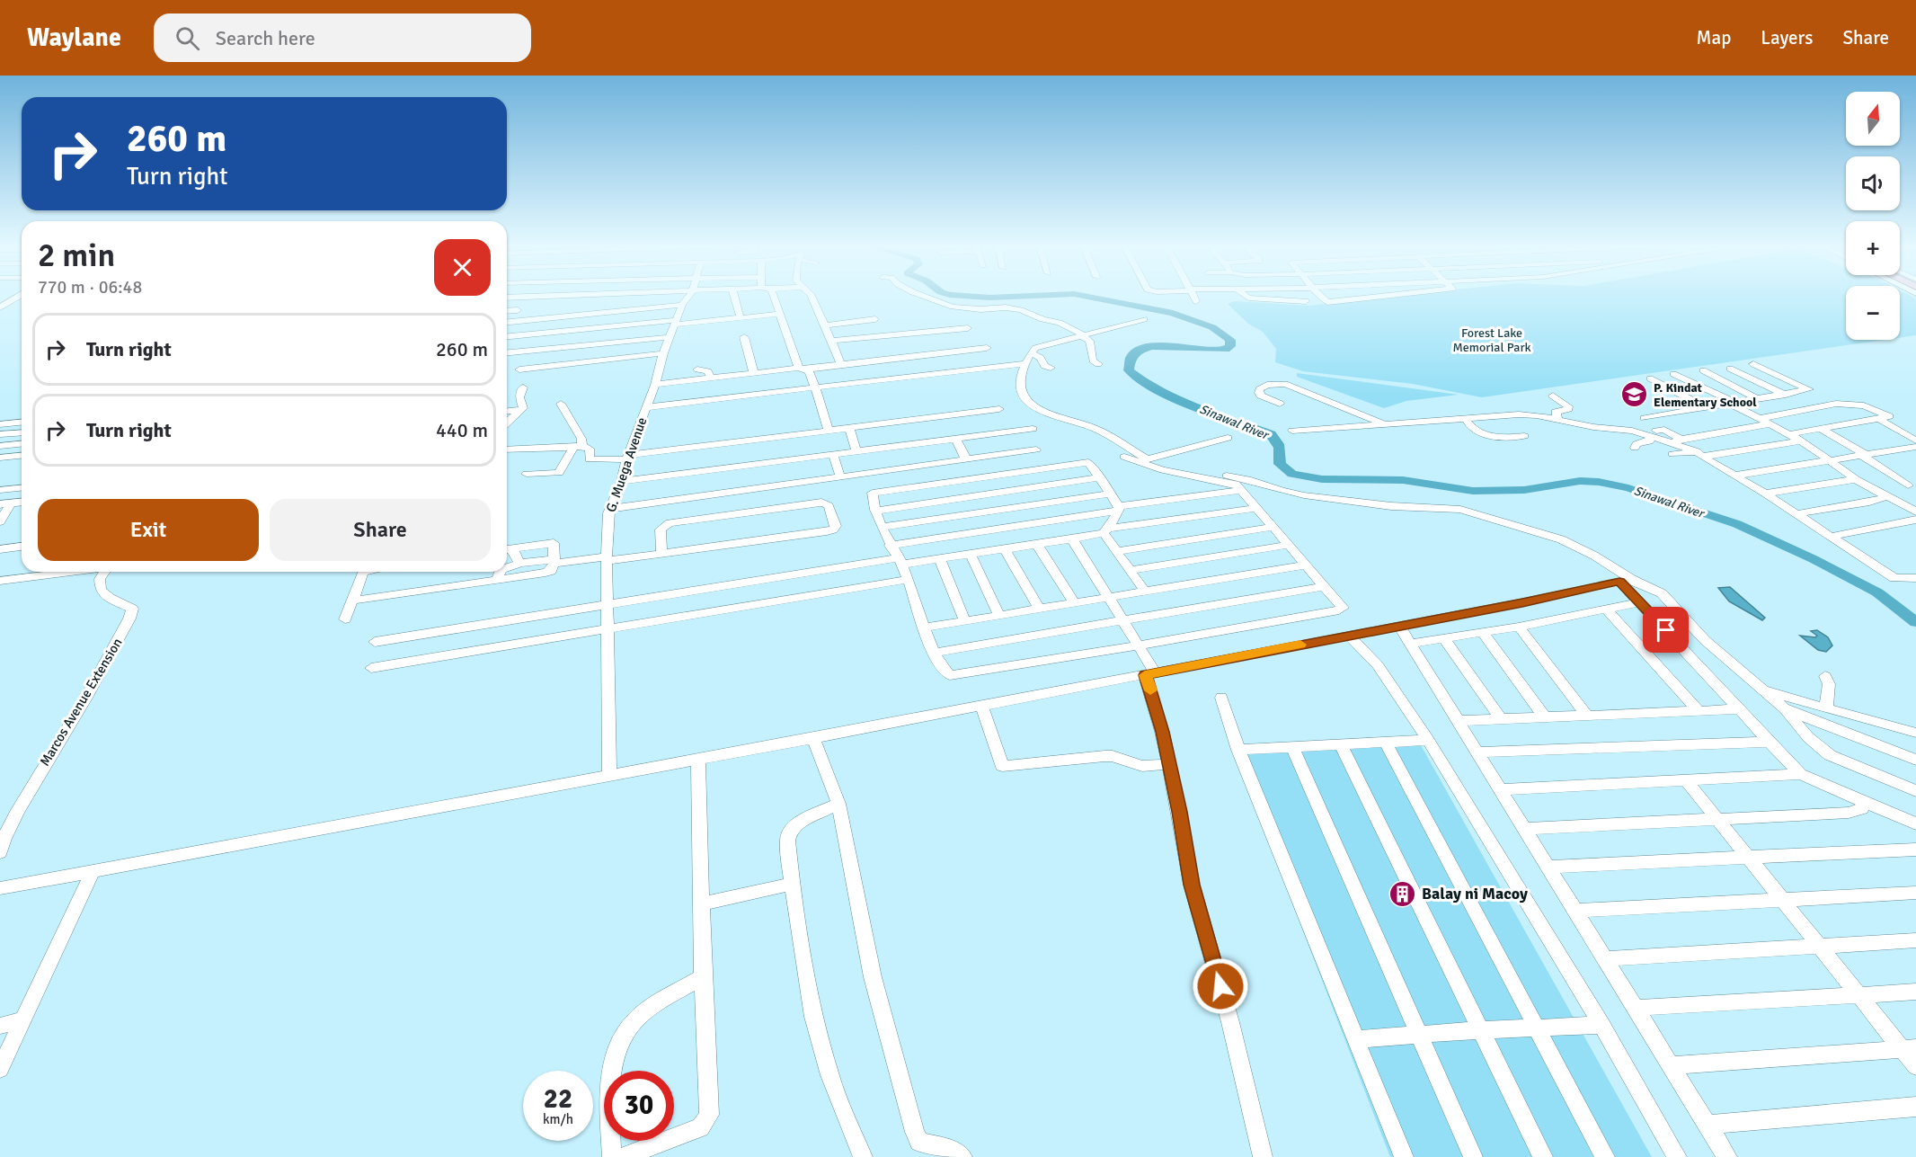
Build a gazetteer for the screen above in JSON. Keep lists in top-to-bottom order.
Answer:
{
  "streets": {
    "street": ["G. Muega Avenue", "Marcos Avenue Extension"]
  },
  "water": ["Sinawal River"],
  "parks": ["Forest Lake Memorial Park"],
  "places": {
    "school or university": ["P. Kindat Elementary School"],
    "building": ["Balay ni Macoy"]
  },
  "north": "top",
  "page": {
    "header": "Waylane",
    "search": "Search here",
    "nav": ["Map", "Layers", "Share"],
    "map_buttons": ["+", "−"],
    "turn": ["260 m", "Turn right"],
    "heading": ["2 min", "770 m · 06:48"],
    "list": [
      {
        "name": "Turn right",
        "value": "260 m"
      },
      {
        "name": "Turn right",
        "value": "440 m"
      }
    ],
    "buttons": ["Exit", "Share"],
    "speed": "22 km/h",
    "limit": "30"
  }
}
